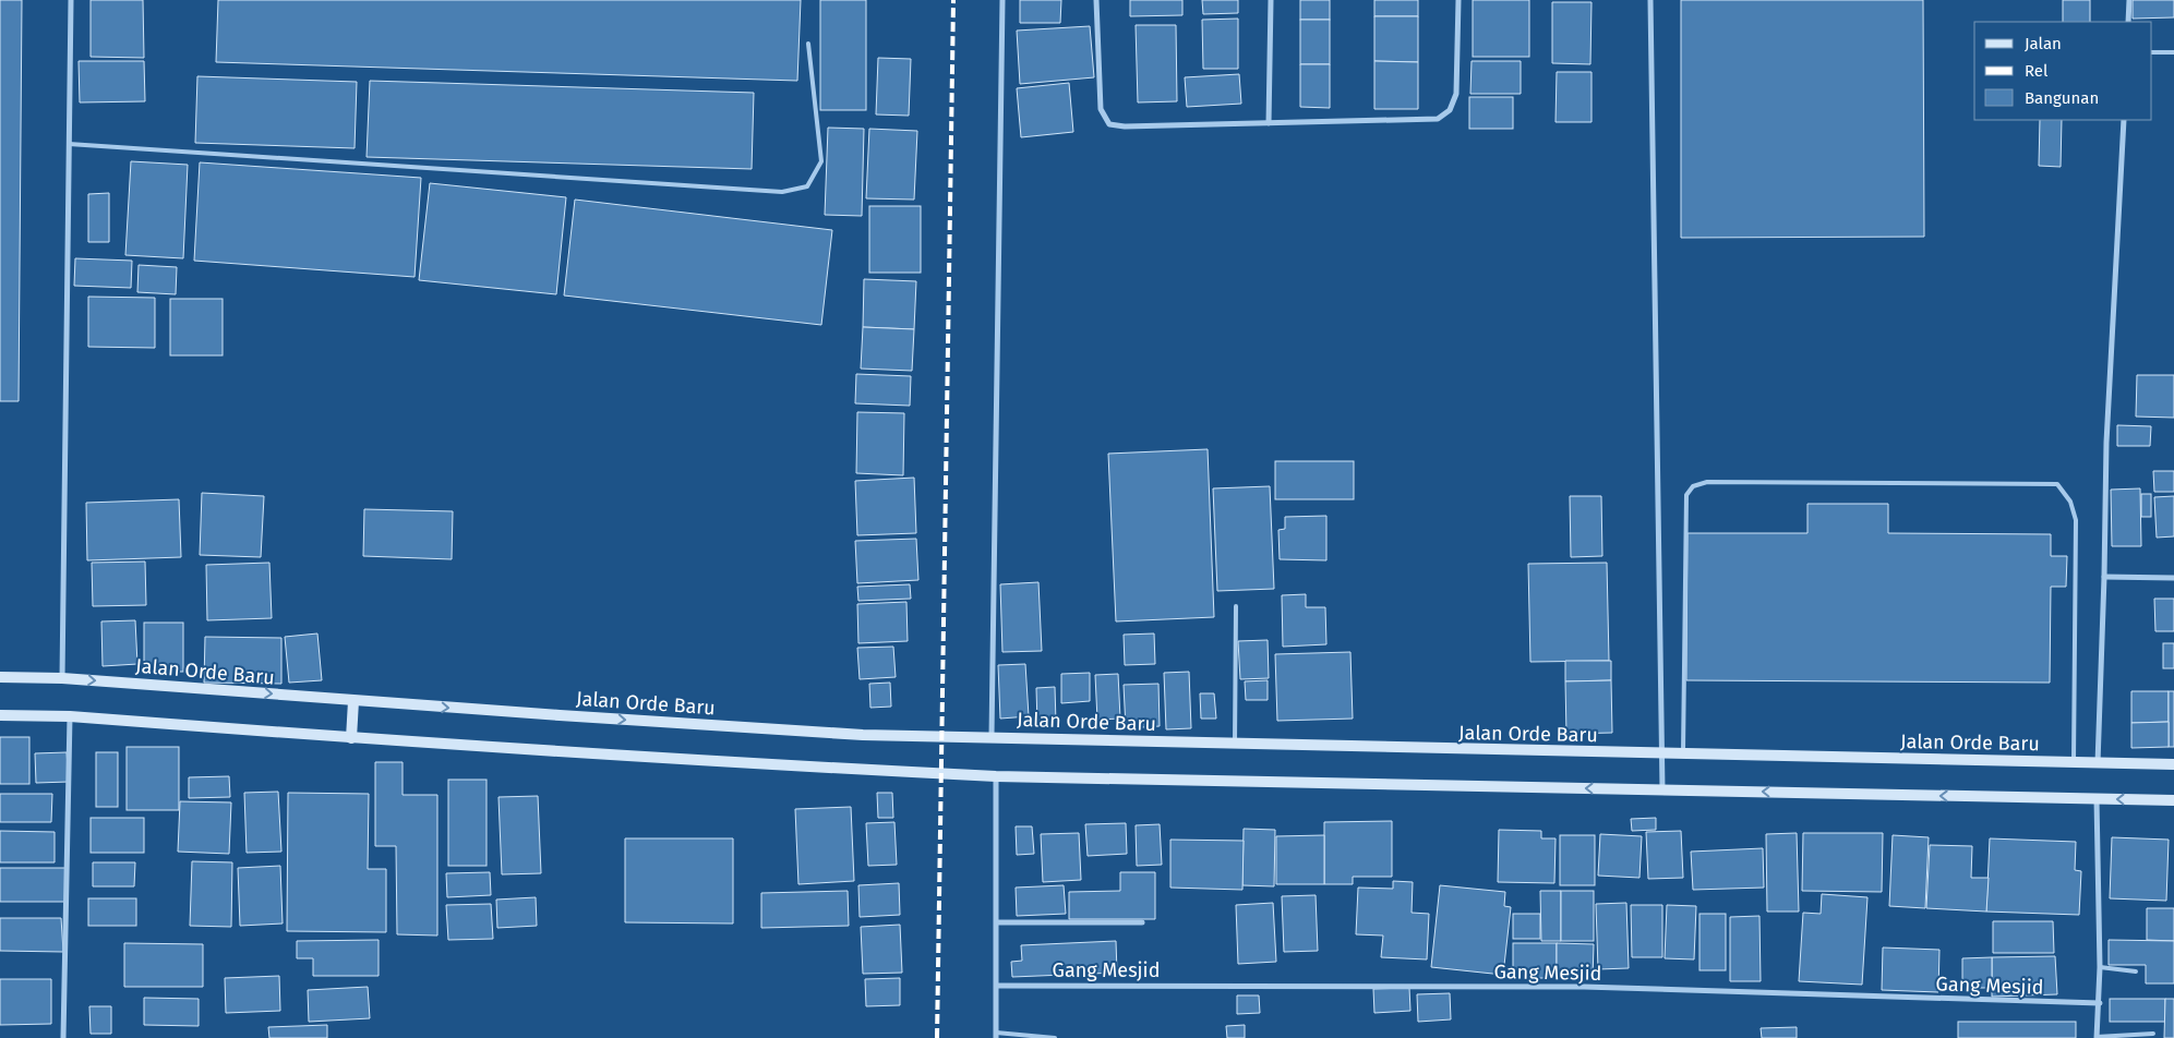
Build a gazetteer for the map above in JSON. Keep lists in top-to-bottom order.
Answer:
{
  "streets": {
    "main road": ["Jalan Orde Baru"],
    "street": ["Gang Mesjid"]
  },
  "legend": ["Jalan", "Rel", "Bangunan"]
}
